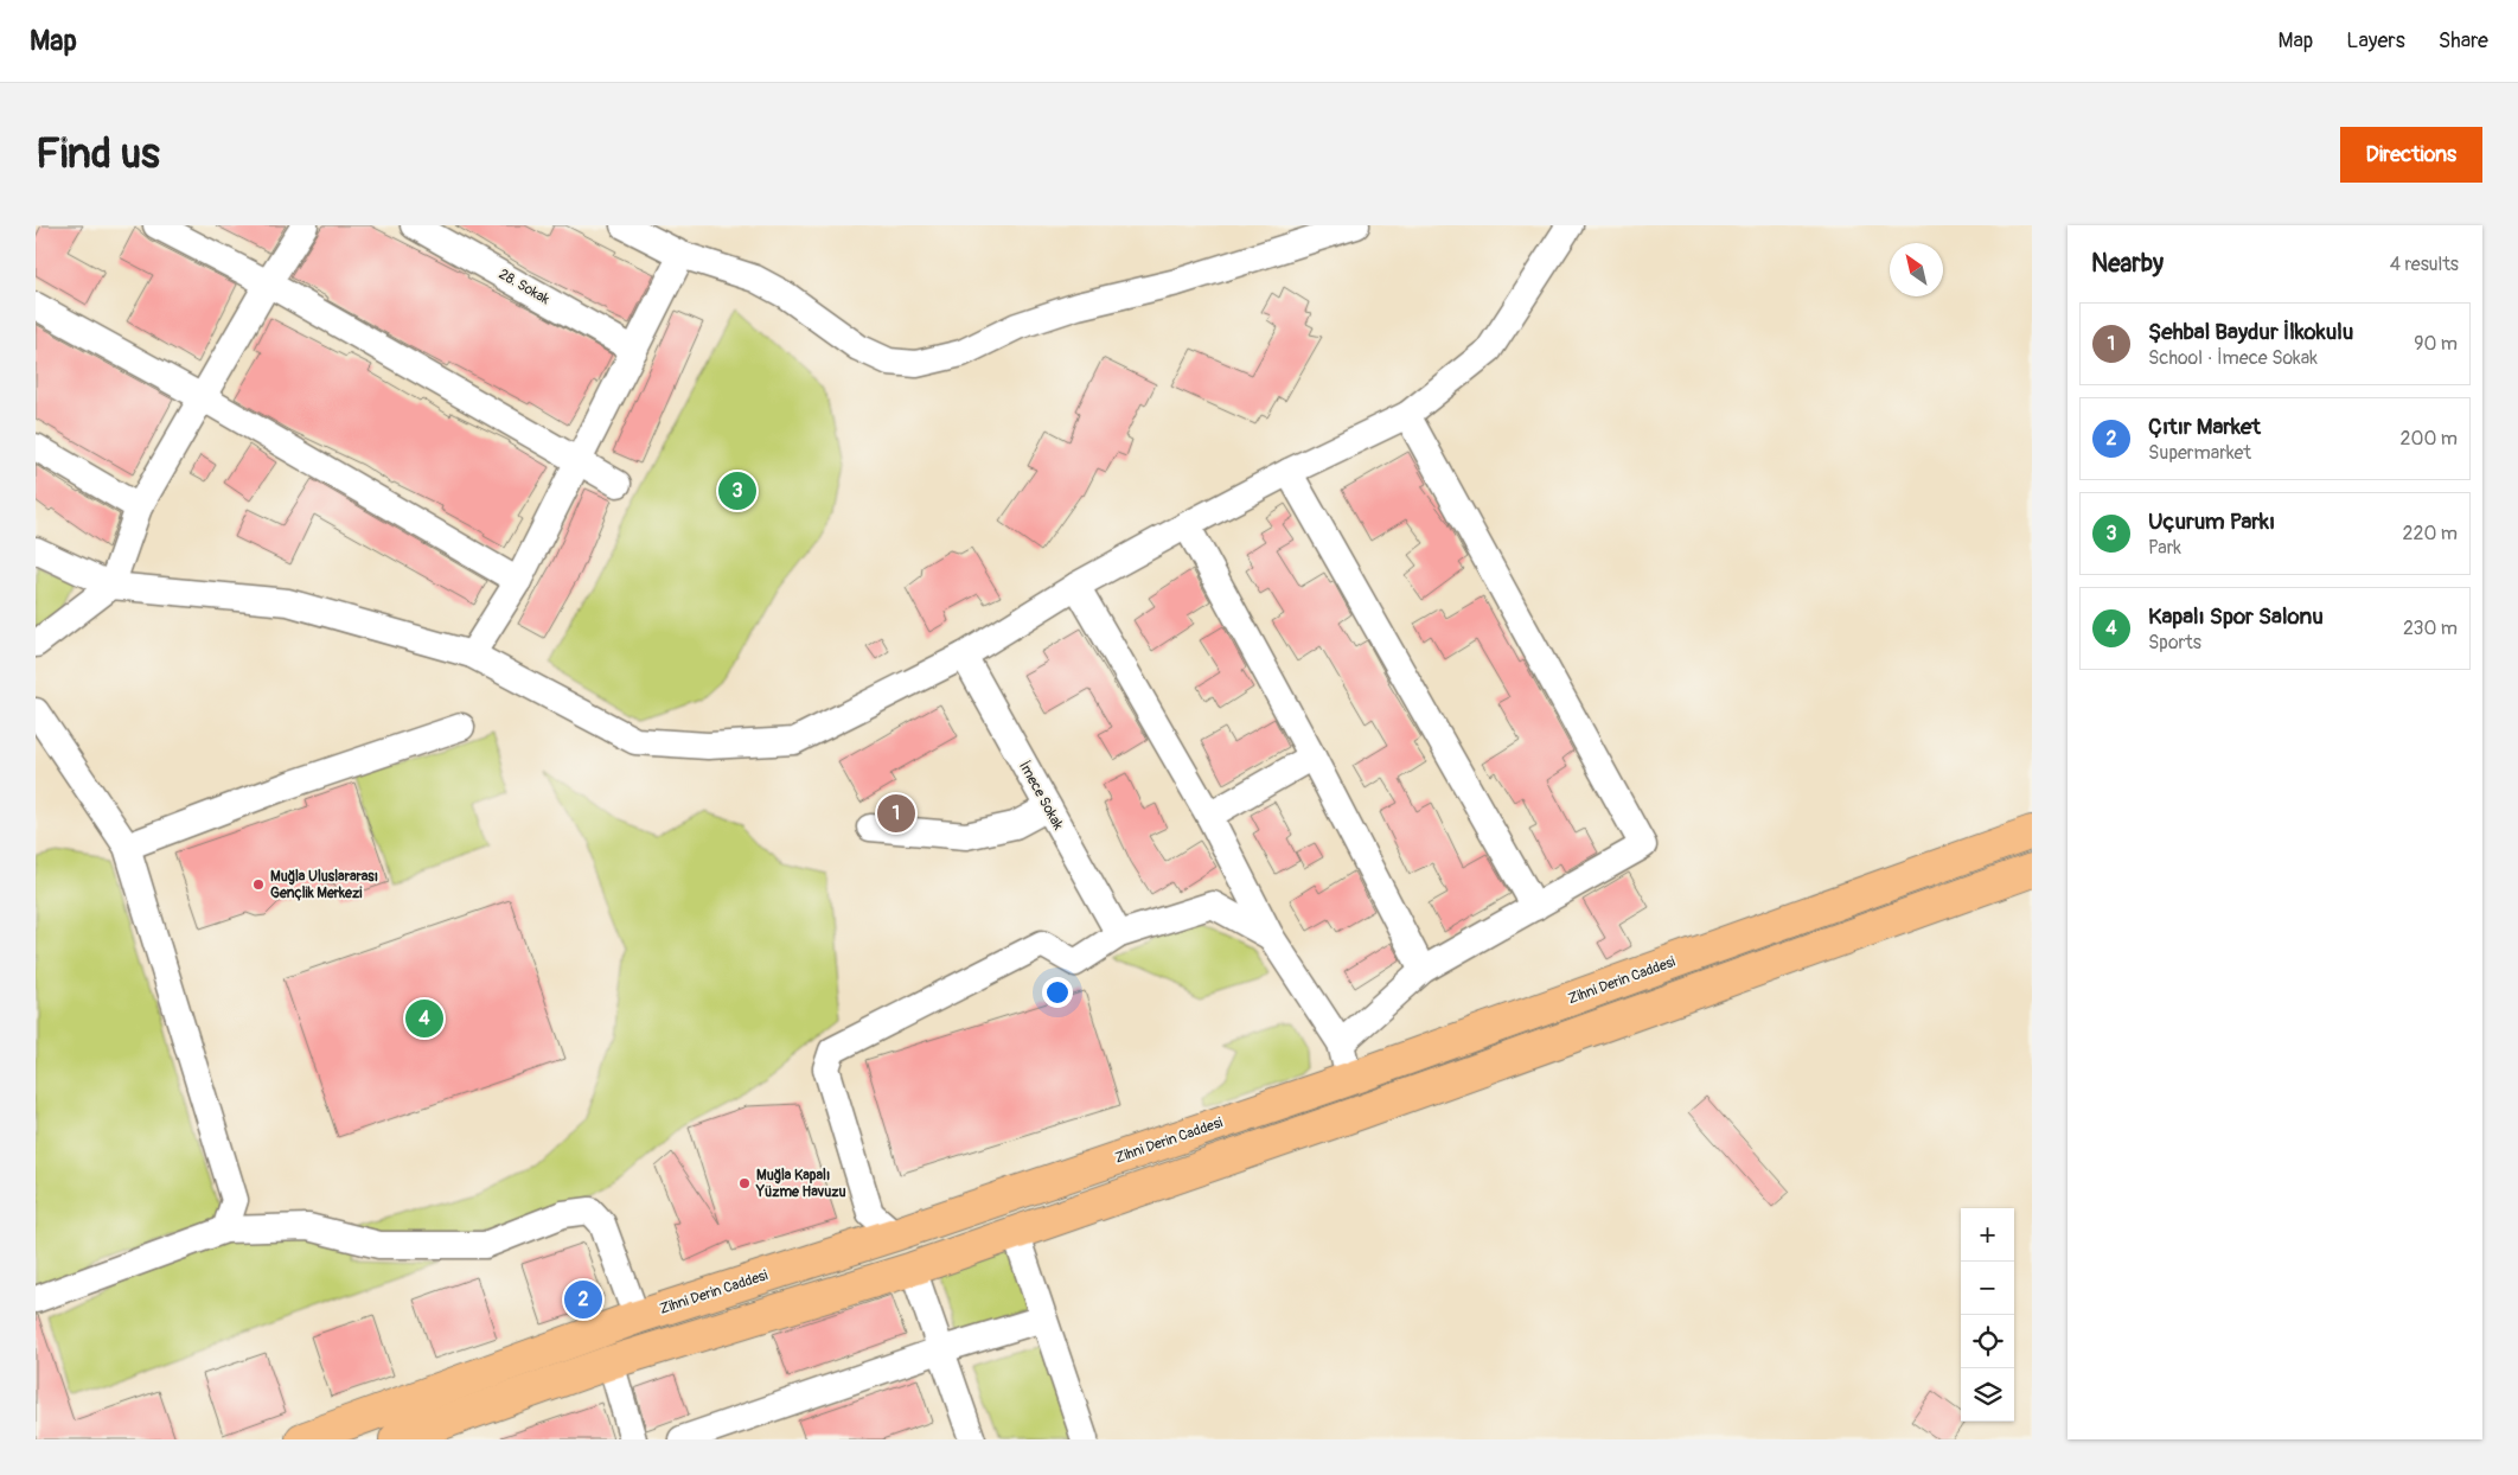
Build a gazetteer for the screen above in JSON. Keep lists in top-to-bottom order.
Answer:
{
  "streets": {
    "main road": ["Zihni Derin Caddesi"],
    "street": ["28. Sokak", "İmece Sokak"]
  },
  "places": ["Muğla Uluslararası Gençlik Merkezi", "Muğla Kapalı Yüzme Havuzu"],
  "north": "top left",
  "page": {
    "header": "Map",
    "nav": ["Map", "Layers", "Share"],
    "buttons": "Directions",
    "title": "Find us",
    "heading": ["Nearby", "4 results"],
    "list": [
      {
        "mark": "1",
        "name": "Şehbal Baydur İlkokulu",
        "note": "School · İmece Sokak",
        "value": "90 m"
      },
      {
        "mark": "2",
        "name": "Çıtır Market",
        "note": "Supermarket",
        "value": "200 m"
      },
      {
        "mark": "3",
        "name": "Uçurum Parkı",
        "note": "Park",
        "value": "220 m"
      },
      {
        "mark": "4",
        "name": "Kapalı Spor Salonu",
        "note": "Sports",
        "value": "230 m"
      }
    ],
    "pins": [
      "3",
      "1",
      "4",
      "2"
    ],
    "map_buttons": ["+", "−"]
  }
}
